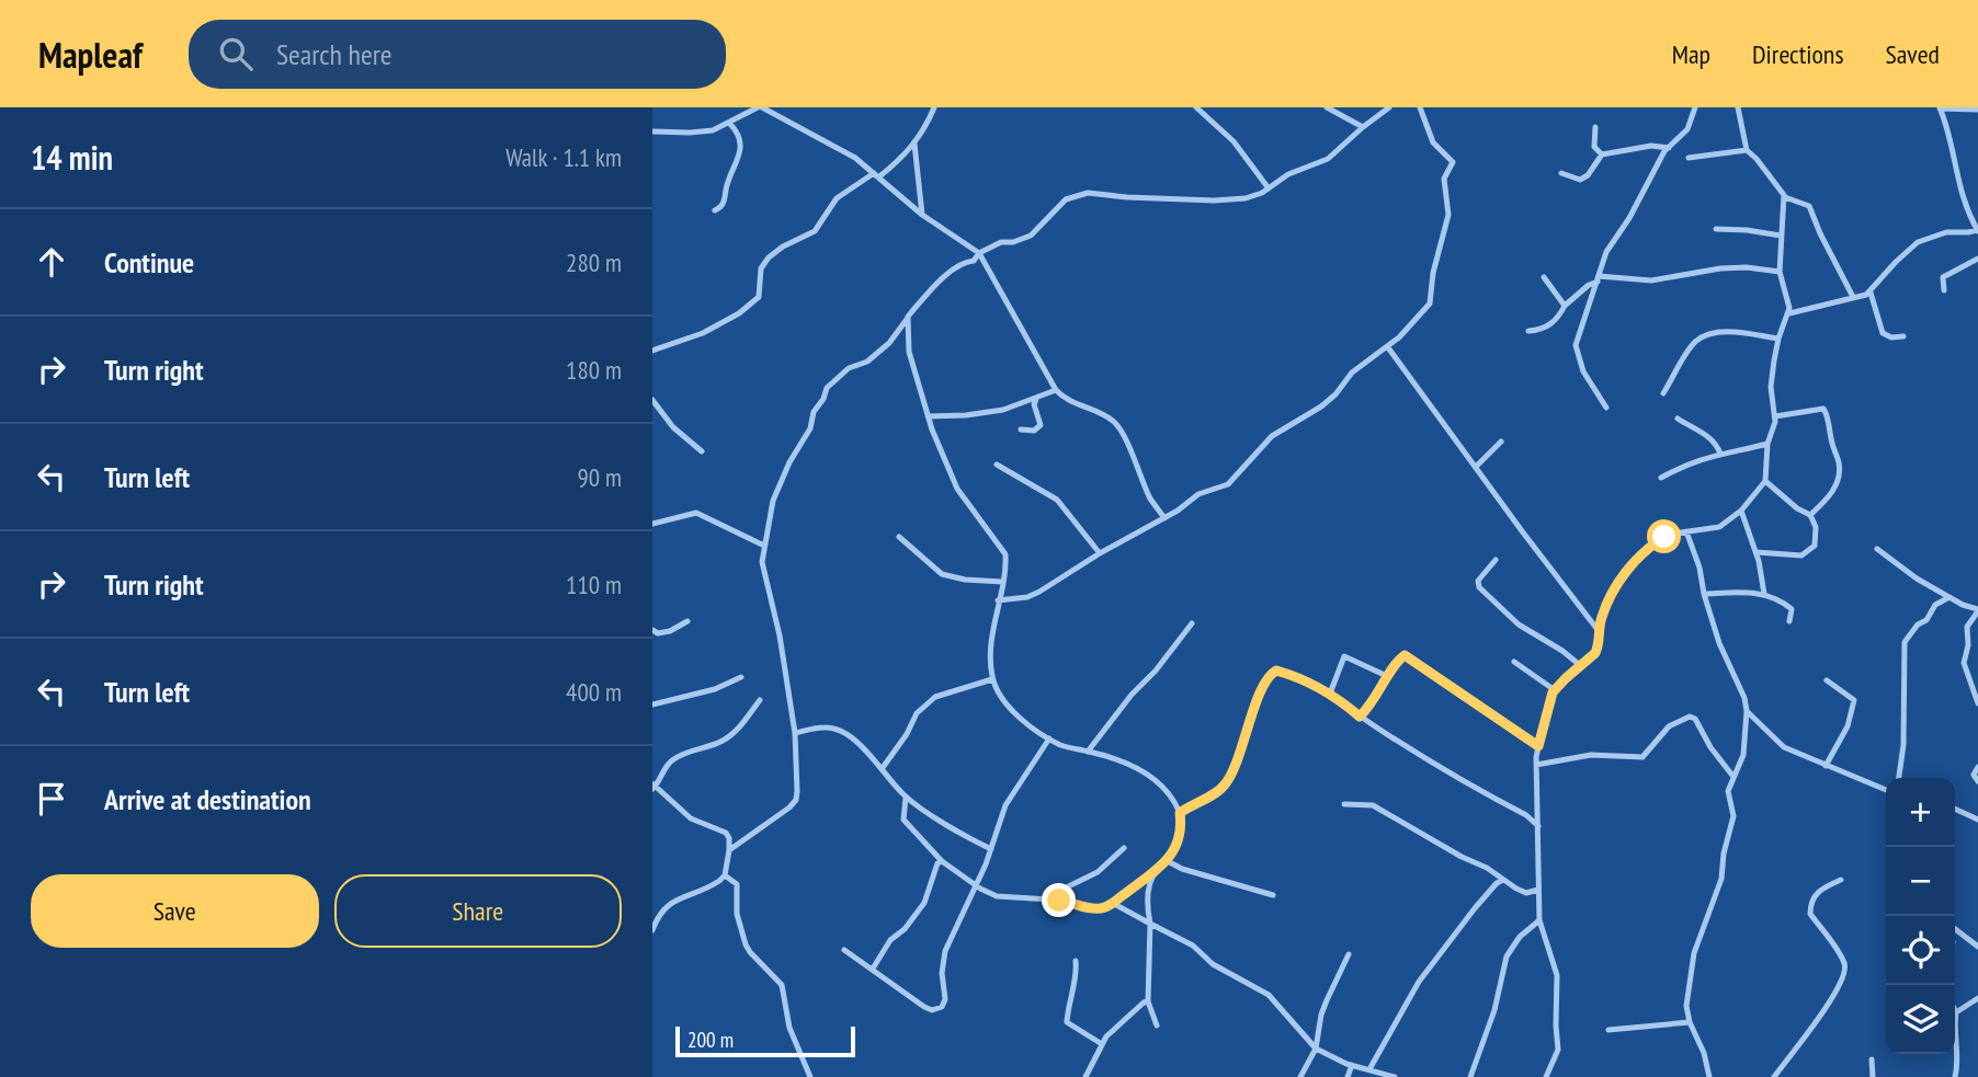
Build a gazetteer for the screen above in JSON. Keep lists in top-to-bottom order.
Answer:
{
  "scale_bar": "200 m",
  "page": {
    "header": "Mapleaf",
    "search": "Search here",
    "nav": ["Map", "Directions", "Saved"],
    "heading": ["14 min", "Walk · 1.1 km"],
    "list": [
      ["Continue", "280 m"],
      ["Turn right", "180 m"],
      ["Turn left", "90 m"],
      ["Turn right", "110 m"],
      ["Turn left", "400 m"],
      "Arrive at destination"
    ],
    "map_buttons": ["+", "−"],
    "buttons": ["Save", "Share"],
    "scale": "200 m"
  }
}
